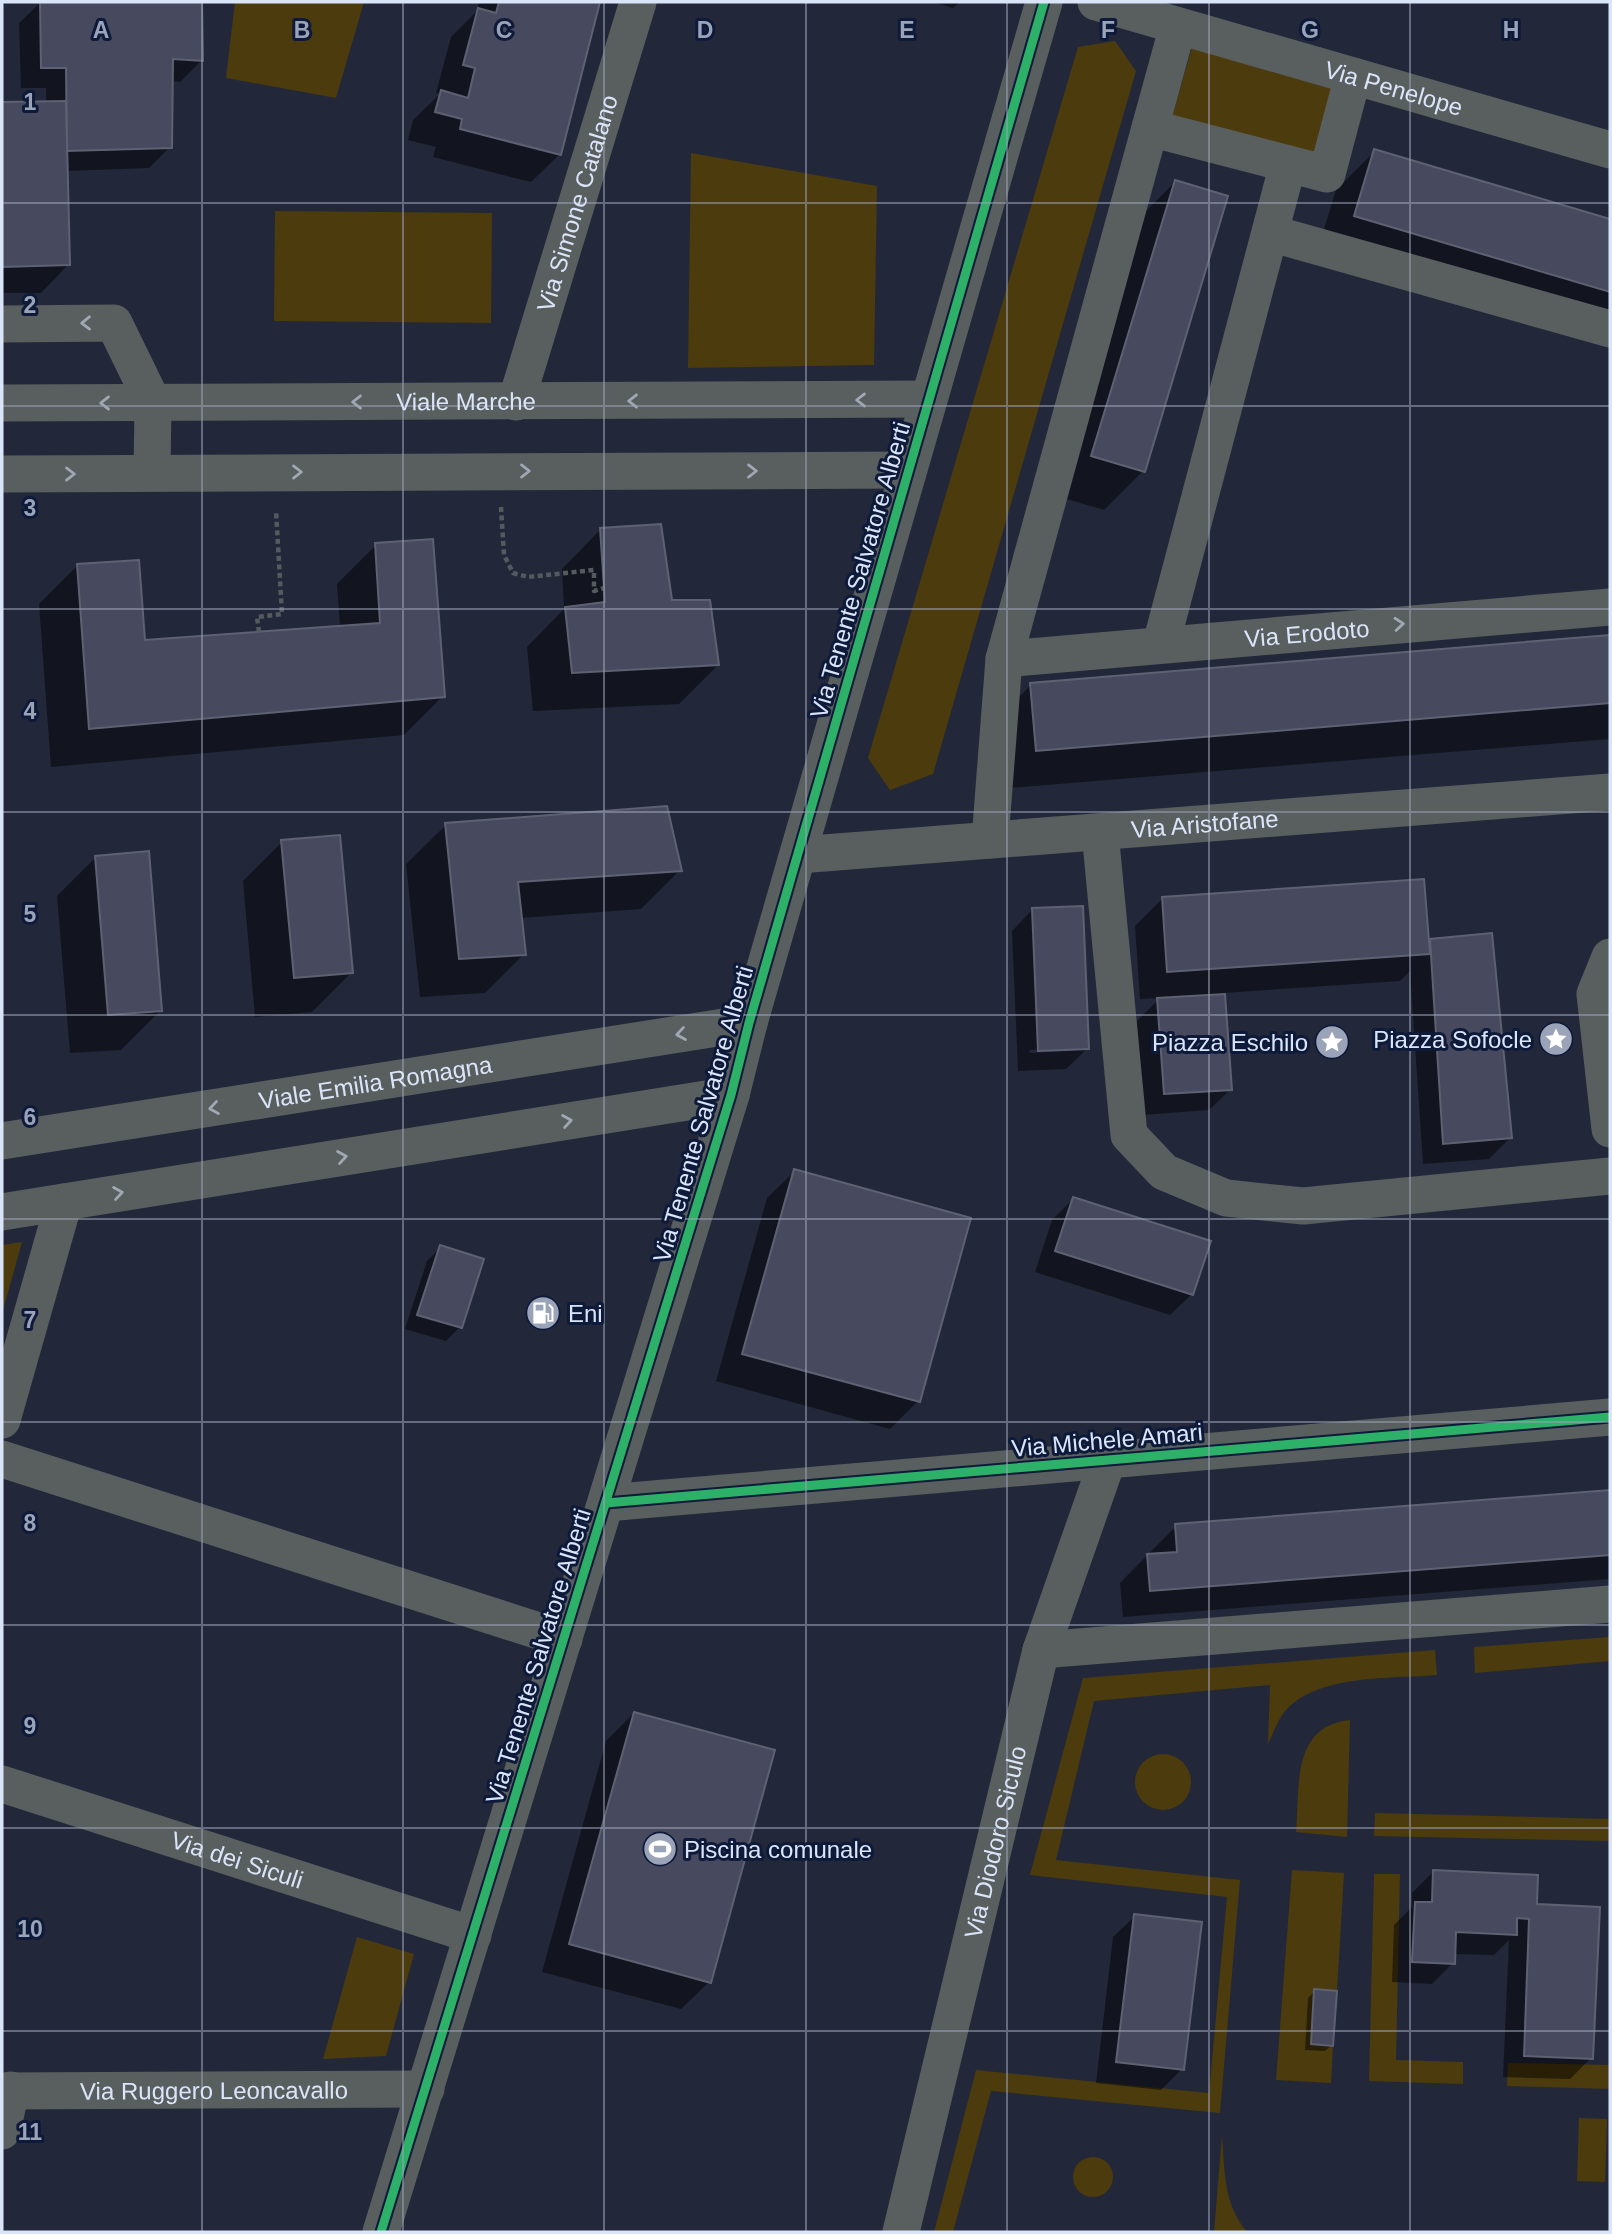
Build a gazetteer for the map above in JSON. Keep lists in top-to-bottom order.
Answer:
{
  "streets": {
    "street": [
      "Via Penelope",
      "Via Simone Catalano",
      "Viale Marche",
      "Via Tenente Salvatore Alberti",
      "Via Erodoto",
      "Via Aristofane",
      "Viale Emilia Romagna",
      "Via Michele Amari",
      "Via Diodoro Siculo",
      "Via dei Siculi",
      "Via Ruggero Leoncavallo"
    ]
  },
  "crossings": [
    ["Via Simone Catalano", "Viale Marche"],
    ["Viale Marche", "Via Tenente Salvatore Alberti"],
    ["Via Tenente Salvatore Alberti", "Via Aristofane"],
    ["Via Tenente Salvatore Alberti", "Viale Emilia Romagna"],
    ["Via Tenente Salvatore Alberti", "Via Michele Amari"],
    ["Via Tenente Salvatore Alberti", "Via dei Siculi"],
    ["Via Tenente Salvatore Alberti", "Via Ruggero Leoncavallo"],
    ["Via Michele Amari", "Via Diodoro Siculo"]
  ],
  "one_way": ["Via Erodoto"],
  "places": {
    "place": ["Piazza Sofocle", "Piazza Eschilo"],
    "fuel station": ["Eni"],
    "sports": ["Piscina comunale"]
  },
  "grid": {
    "columns": [
      "A",
      "B",
      "C",
      "D",
      "E",
      "F",
      "G",
      "H"
    ],
    "rows": [
      "1",
      "2",
      "3",
      "4",
      "5",
      "6",
      "7",
      "8",
      "9",
      "10",
      "11"
    ]
  }
}
